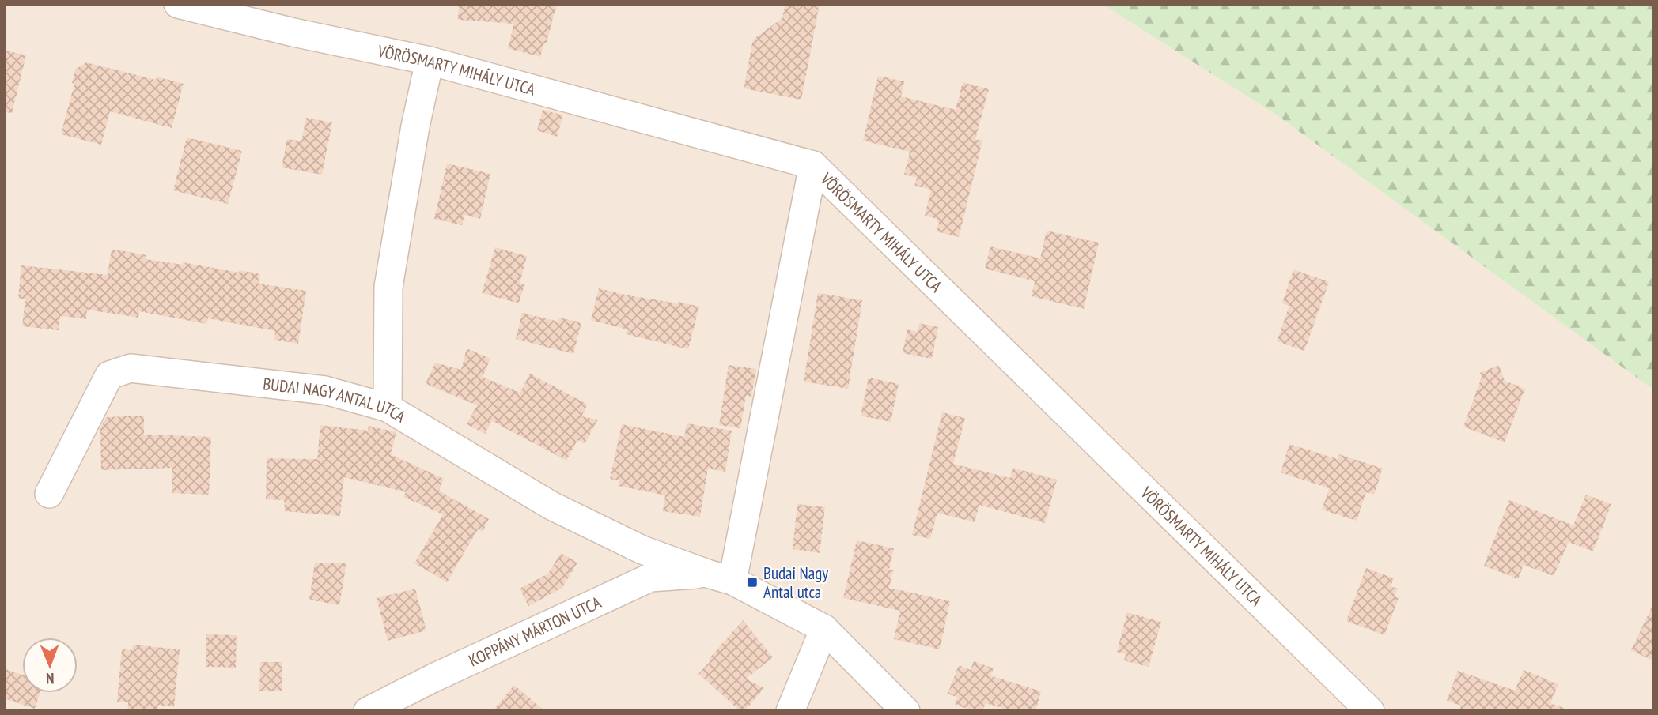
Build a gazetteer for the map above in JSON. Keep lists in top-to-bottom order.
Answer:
{
  "streets": {
    "street": ["VÖRÖSMARTY MIHÁLY UTCA", "BUDAI NAGY ANTAL UTCA", "KOPPÁNY MÁRTON UTCA"]
  },
  "crossings": [
    ["BUDAI NAGY ANTAL UTCA", "KOPPÁNY MÁRTON UTCA"]
  ],
  "places": {
    "transit": ["Budai Nagy Antal utca"]
  },
  "north": "bottom"
}
